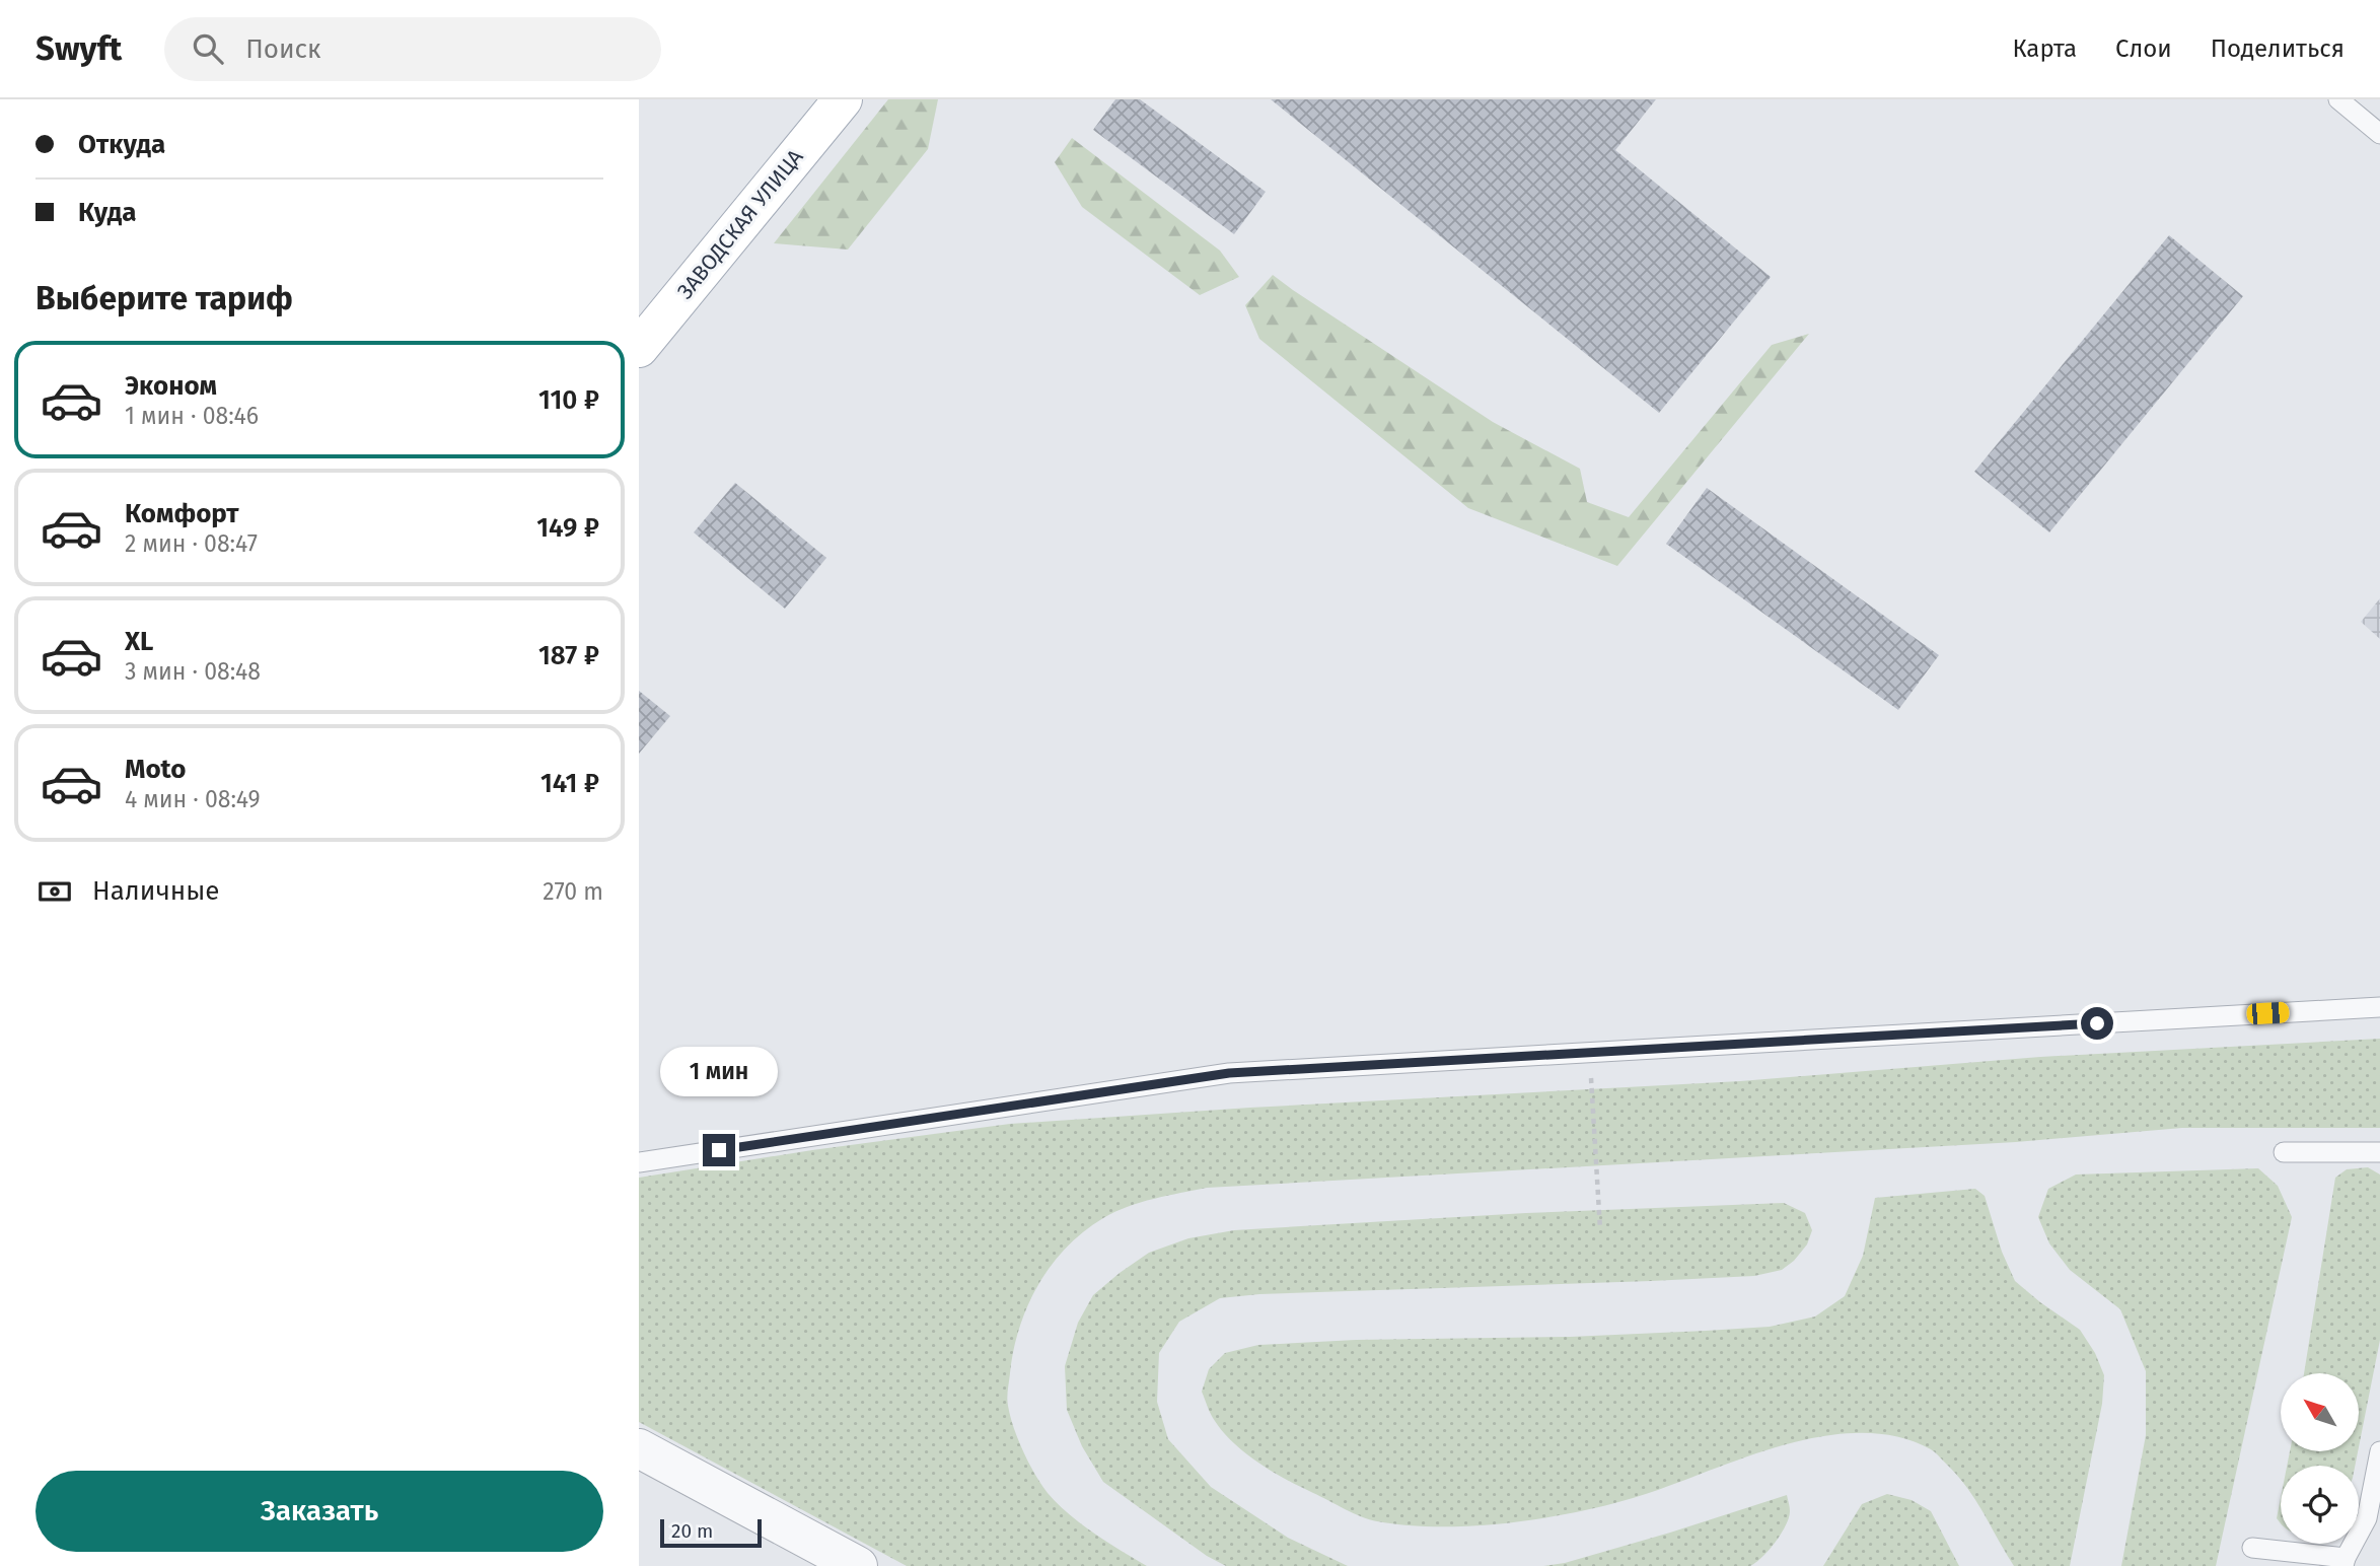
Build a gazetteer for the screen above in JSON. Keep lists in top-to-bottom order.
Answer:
{
  "streets": {
    "main road": ["ЗАВОДСКАЯ УЛИЦА"]
  },
  "scale_bar": "20 m",
  "north": "top left",
  "page": {
    "header": "Swyft",
    "search": "Поиск",
    "nav": ["Карта", "Слои", "Поделиться"],
    "banner": ["Откуда", "Куда"],
    "heading": "Выберите тариф",
    "list": [
      {
        "name": "Эконом",
        "note": "1 мин · 08:46",
        "value": "110 ₽"
      },
      {
        "name": "Комфорт",
        "note": "2 мин · 08:47",
        "value": "149 ₽"
      },
      {
        "name": "XL",
        "note": "3 мин · 08:48",
        "value": "187 ₽"
      },
      {
        "name": "Moto",
        "note": "4 мин · 08:49",
        "value": "141 ₽"
      }
    ],
    "pay": ["Наличные", "270 m"],
    "bubble": "1 мин",
    "buttons": "Заказать",
    "scale": "20 m"
  }
}
